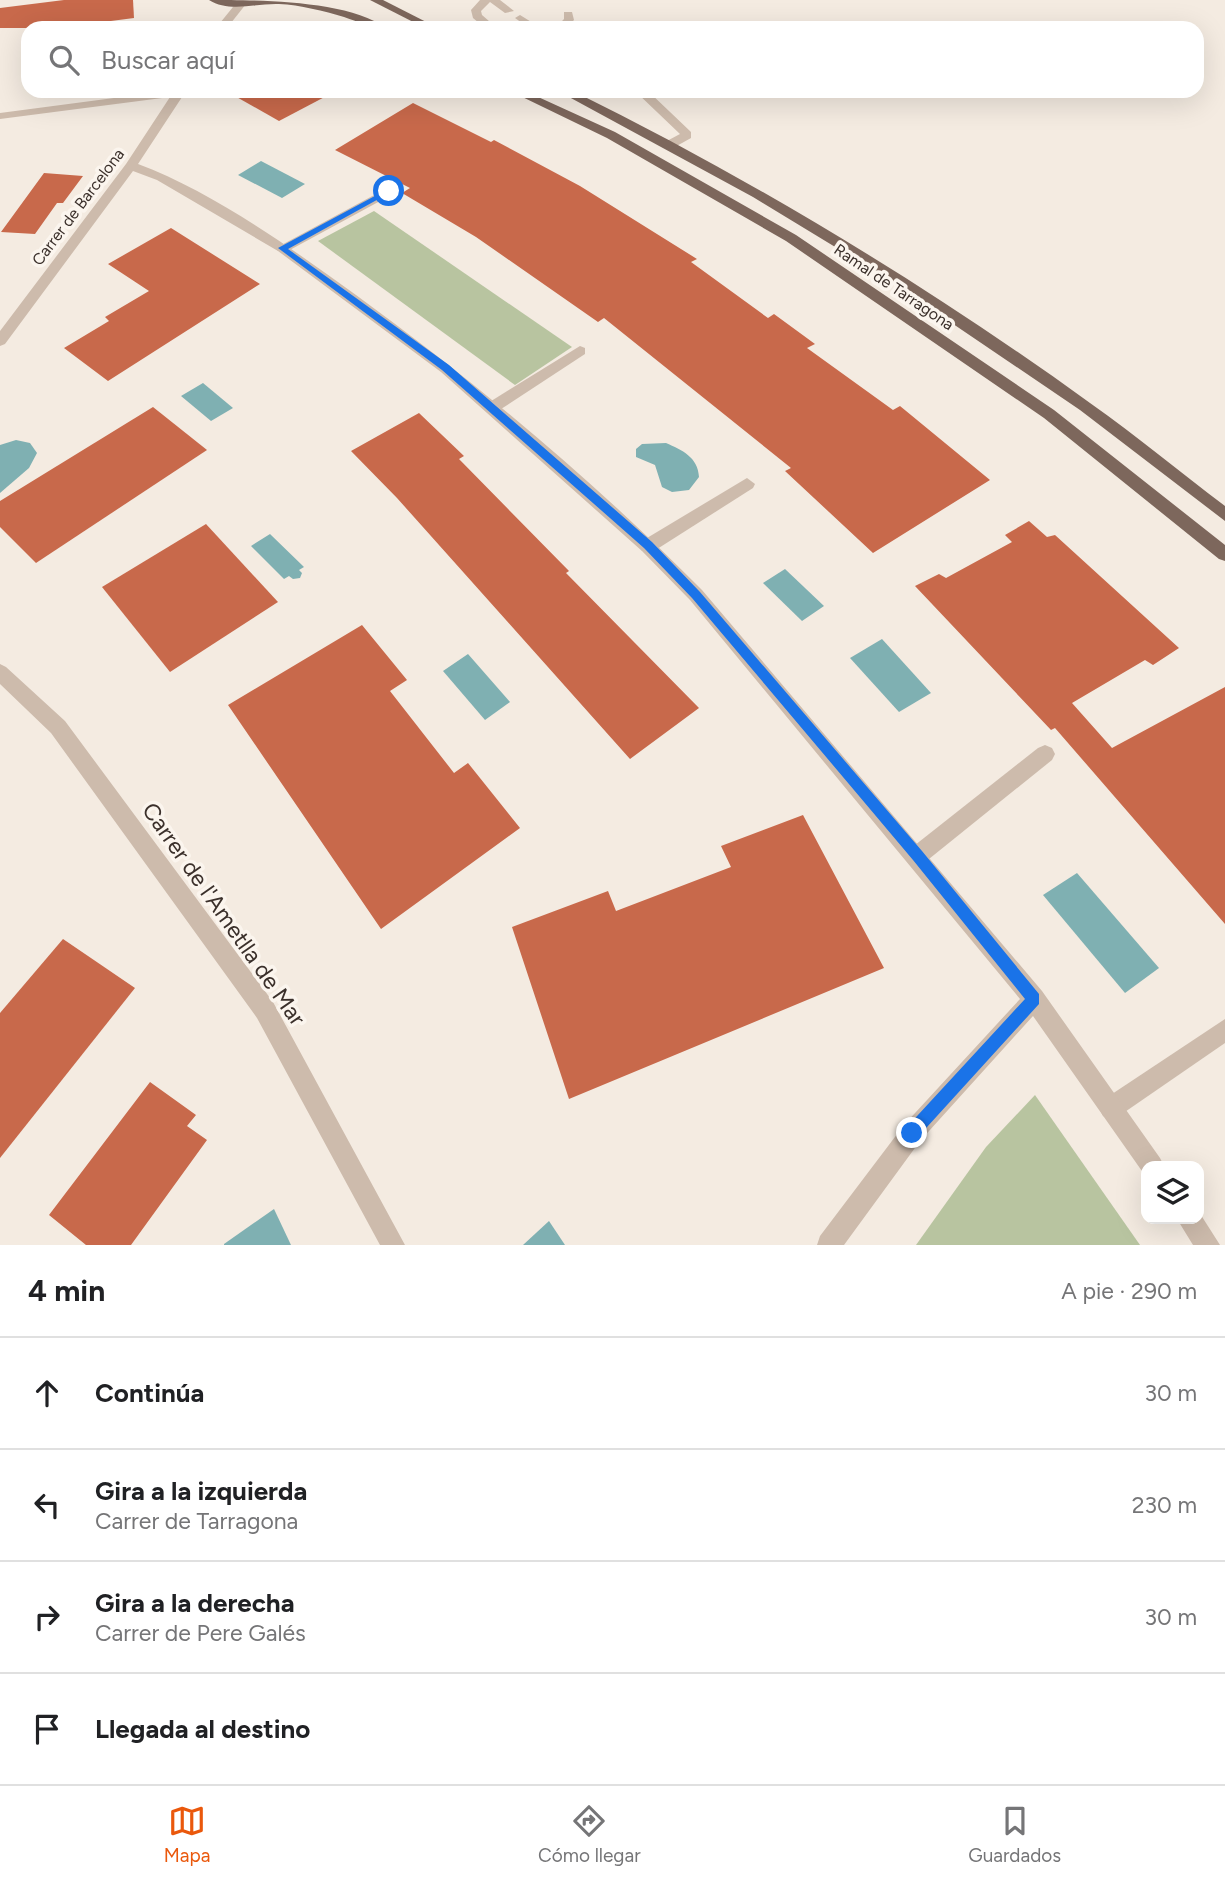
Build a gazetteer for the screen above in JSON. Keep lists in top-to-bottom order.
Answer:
{
  "streets": {
    "main road": ["Ramal de Tarragona"],
    "street": ["Carrer de Barcelona", "Carrer de l'Ametlla de Mar"]
  },
  "page": {
    "search": "Buscar aquí",
    "heading": ["4 min", "A pie · 290 m"],
    "list": [
      ["Continúa", "30 m"],
      ["Gira a la izquierda", "Carrer de Tarragona", "230 m"],
      ["Gira a la derecha", "Carrer de Pere Galés", "30 m"],
      "Llegada al destino"
    ],
    "nav": ["Mapa", "Cómo llegar", "Guardados"]
  }
}
